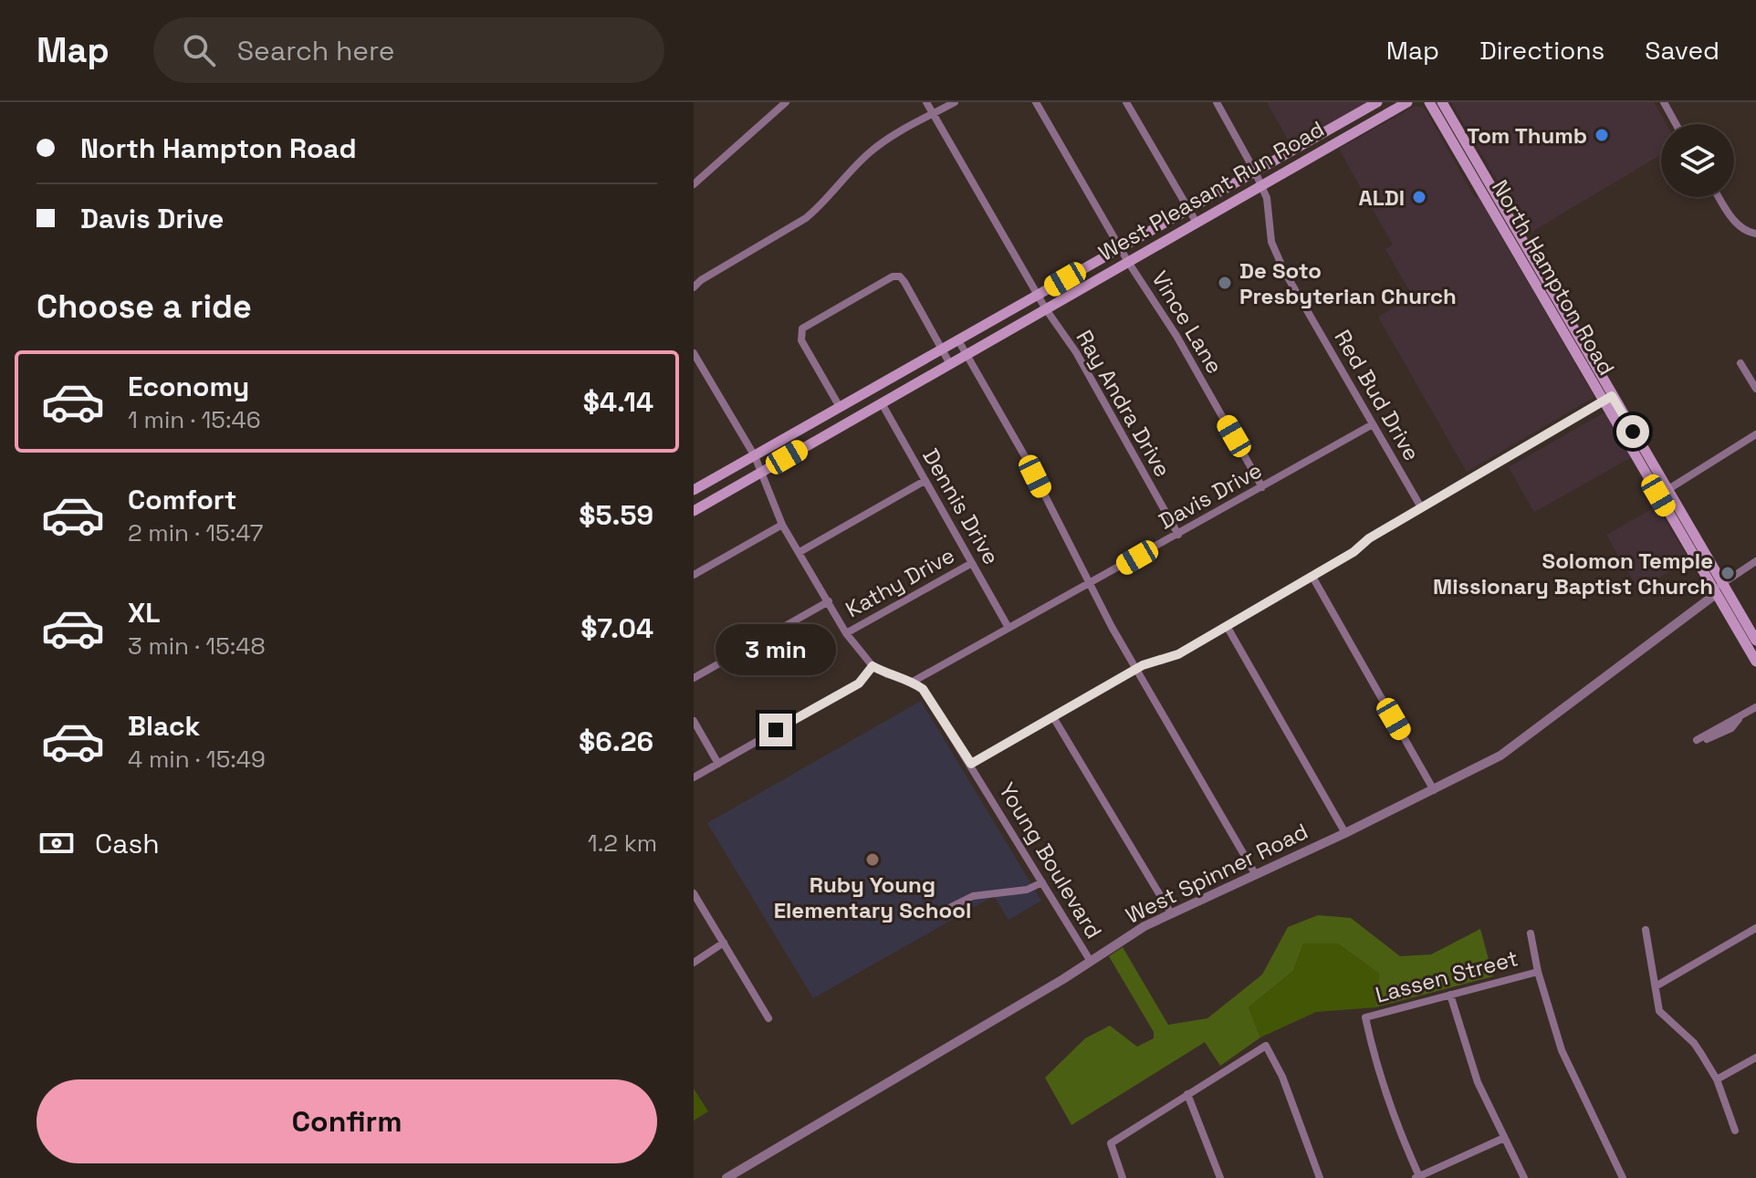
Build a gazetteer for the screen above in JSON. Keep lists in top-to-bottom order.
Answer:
{
  "streets": {
    "main road": ["West Pleasant Run Road", "North Hampton Road"],
    "street": [
      "Vince Lane",
      "Red Bud Drive",
      "Ray Andra Drive",
      "Davis Drive",
      "Dennis Drive",
      "Kathy Drive",
      "Young Boulevard",
      "West Spinner Road",
      "Lassen Street"
    ]
  },
  "crossings": [
    ["West Pleasant Run Road", "Vince Lane"],
    ["West Pleasant Run Road", "Red Bud Drive"],
    ["West Pleasant Run Road", "Ray Andra Drive"],
    ["West Pleasant Run Road", "Dennis Drive"],
    ["West Pleasant Run Road", "Young Boulevard"],
    ["North Hampton Road", "West Spinner Road"],
    ["Vince Lane", "Davis Drive"],
    ["Red Bud Drive", "Davis Drive"],
    ["Ray Andra Drive", "Davis Drive"],
    ["Davis Drive", "Dennis Drive"],
    ["Davis Drive", "Young Boulevard"],
    ["Dennis Drive", "Kathy Drive"],
    ["Kathy Drive", "Young Boulevard"],
    ["Young Boulevard", "West Spinner Road"]
  ],
  "places": [
    "Tom Thumb",
    "ALDI",
    "De Soto Presbyterian Church",
    "Solomon Temple Missionary Baptist Church",
    "Ruby Young Elementary School"
  ],
  "page": {
    "header": "Map",
    "search": "Search here",
    "nav": ["Map", "Directions", "Saved"],
    "banner": ["North Hampton Road", "Davis Drive"],
    "heading": "Choose a ride",
    "list": [
      {
        "name": "Economy",
        "note": "1 min · 15:46",
        "value": "$4.14"
      },
      {
        "name": "Comfort",
        "note": "2 min · 15:47",
        "value": "$5.59"
      },
      {
        "name": "XL",
        "note": "3 min · 15:48",
        "value": "$7.04"
      },
      {
        "name": "Black",
        "note": "4 min · 15:49",
        "value": "$6.26"
      }
    ],
    "bubble": "3 min",
    "pay": ["Cash", "1.2 km"],
    "buttons": "Confirm"
  }
}
